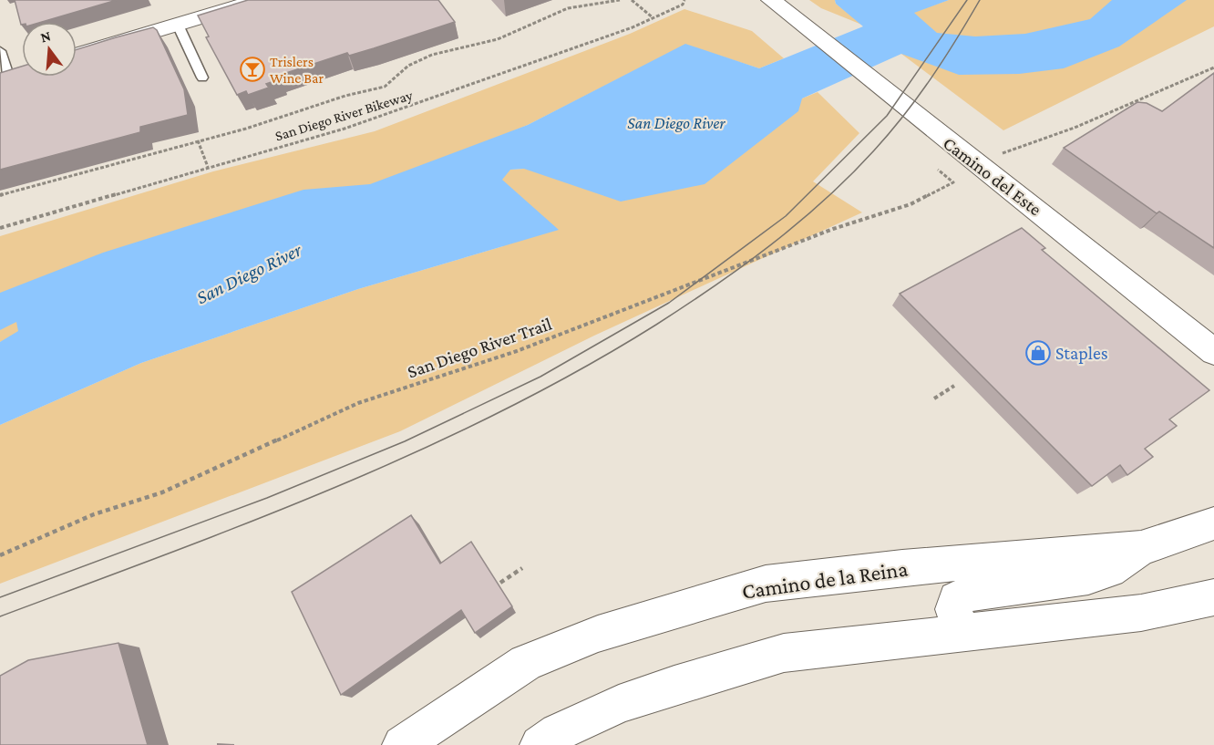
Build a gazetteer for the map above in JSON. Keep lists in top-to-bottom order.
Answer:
{
  "streets": {
    "main road": ["Camino del Este", "Camino de la Reina"],
    "path": ["San Diego River Bikeway", "San Diego River Trail"]
  },
  "water": ["San Diego River"],
  "places": {
    "bar": ["Trislers Wine Bar"],
    "shop": ["Staples"]
  },
  "north": "top"
}
